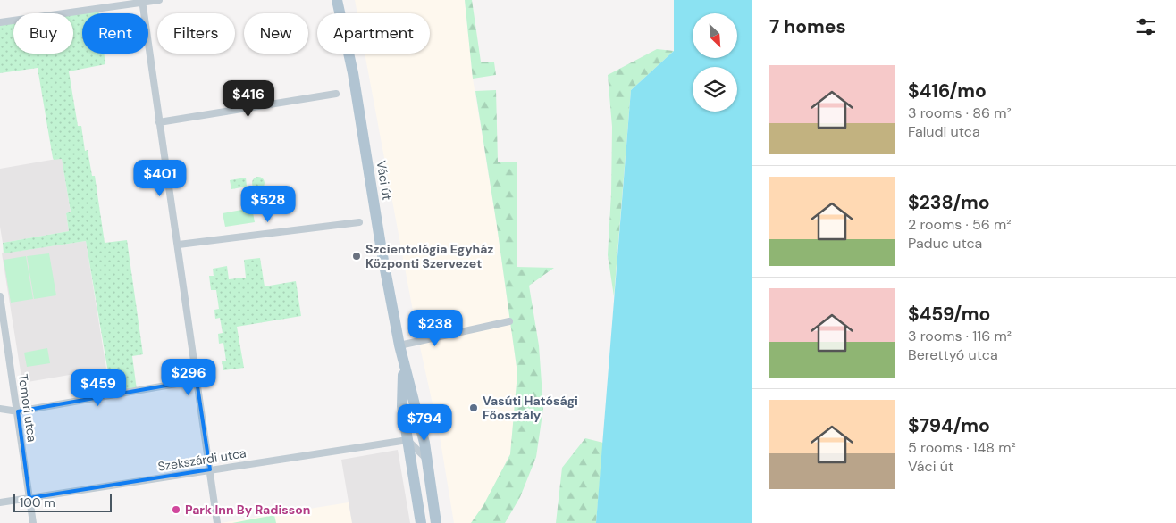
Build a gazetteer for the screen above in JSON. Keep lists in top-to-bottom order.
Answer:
{
  "streets": {
    "main road": ["Váci út"],
    "street": ["Tomori utca", "Szekszárdi utca"]
  },
  "crossings": [
    ["Váci út", "Szekszárdi utca"],
    ["Tomori utca", "Szekszárdi utca"]
  ],
  "places": ["Szcientológia Egyház Központi Szervezet", "Vasúti Hatósági Főosztály", "Park Inn By Radisson"],
  "scale_bar": "100 m",
  "north": "bottom right",
  "page": {
    "heading": "7 homes",
    "chip": [
      "Buy",
      "Rent",
      "Filters",
      "New",
      "Apartment"
    ],
    "list": [
      {
        "name": "$416/mo",
        "note": "3 rooms · 86 m² · Faludi utca"
      },
      {
        "name": "$238/mo",
        "note": "2 rooms · 56 m² · Paduc utca"
      },
      {
        "name": "$459/mo",
        "note": "3 rooms · 116 m² · Berettyó utca"
      },
      {
        "name": "$794/mo",
        "note": "5 rooms · 148 m² · Váci út"
      }
    ],
    "price": [
      "$416",
      "$401",
      "$528",
      "$238",
      "$296",
      "$459",
      "$794"
    ],
    "scale": "100 m"
  }
}
